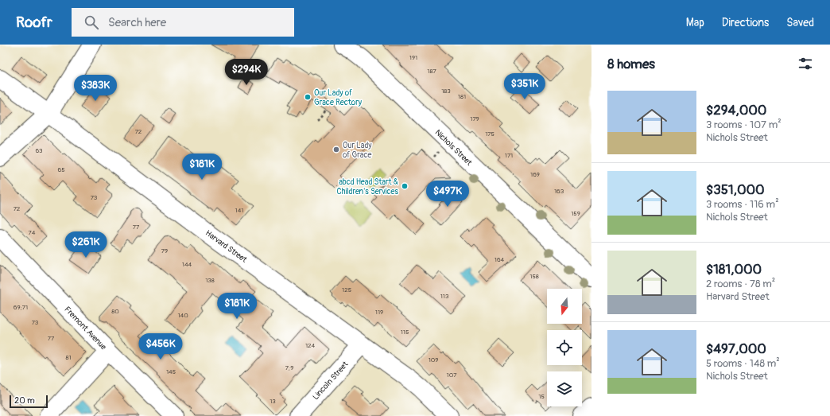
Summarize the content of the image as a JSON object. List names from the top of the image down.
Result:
{
  "streets": {
    "street": [
      "Nichols Street",
      "Harvard Street",
      "Fremont Avenue",
      "Lincoln Street"
    ]
  },
  "crossings": [
    ["Harvard Street", "Lincoln Street"]
  ],
  "places": ["Our Lady of Grace Rectory", "Our Lady of Grace", "abcd Head Start & Children's Services"],
  "house_numbers": [
    "191",
    "187",
    "183",
    "181",
    "179",
    "72",
    "175",
    "63",
    "171",
    "65",
    "169",
    "163",
    "73",
    "72",
    "141",
    "159",
    "77",
    "74",
    "79",
    "164",
    "144",
    "158",
    "138",
    "125",
    "113",
    "69;71",
    "80",
    "119",
    "140",
    "73",
    "115",
    "77",
    "124",
    "81",
    "109",
    "7;9",
    "145",
    "107",
    "15",
    "13"
  ],
  "scale_bar": "20 m",
  "north": "bottom",
  "page": {
    "header": "Roofr",
    "search": "Search here",
    "nav": ["Map", "Directions", "Saved"],
    "heading": "8 homes",
    "price": [
      "$294K",
      "$351K",
      "$383K",
      "$181K",
      "$497K",
      "$261K",
      "$181K",
      "$456K"
    ],
    "list": [
      {
        "name": "$294,000",
        "note": "3 rooms · 107 m² · Nichols Street"
      },
      {
        "name": "$351,000",
        "note": "3 rooms · 116 m² · Nichols Street"
      },
      {
        "name": "$181,000",
        "note": "2 rooms · 78 m² · Harvard Street"
      },
      {
        "name": "$497,000",
        "note": "5 rooms · 148 m² · Nichols Street"
      }
    ],
    "scale": "20 m"
  }
}
